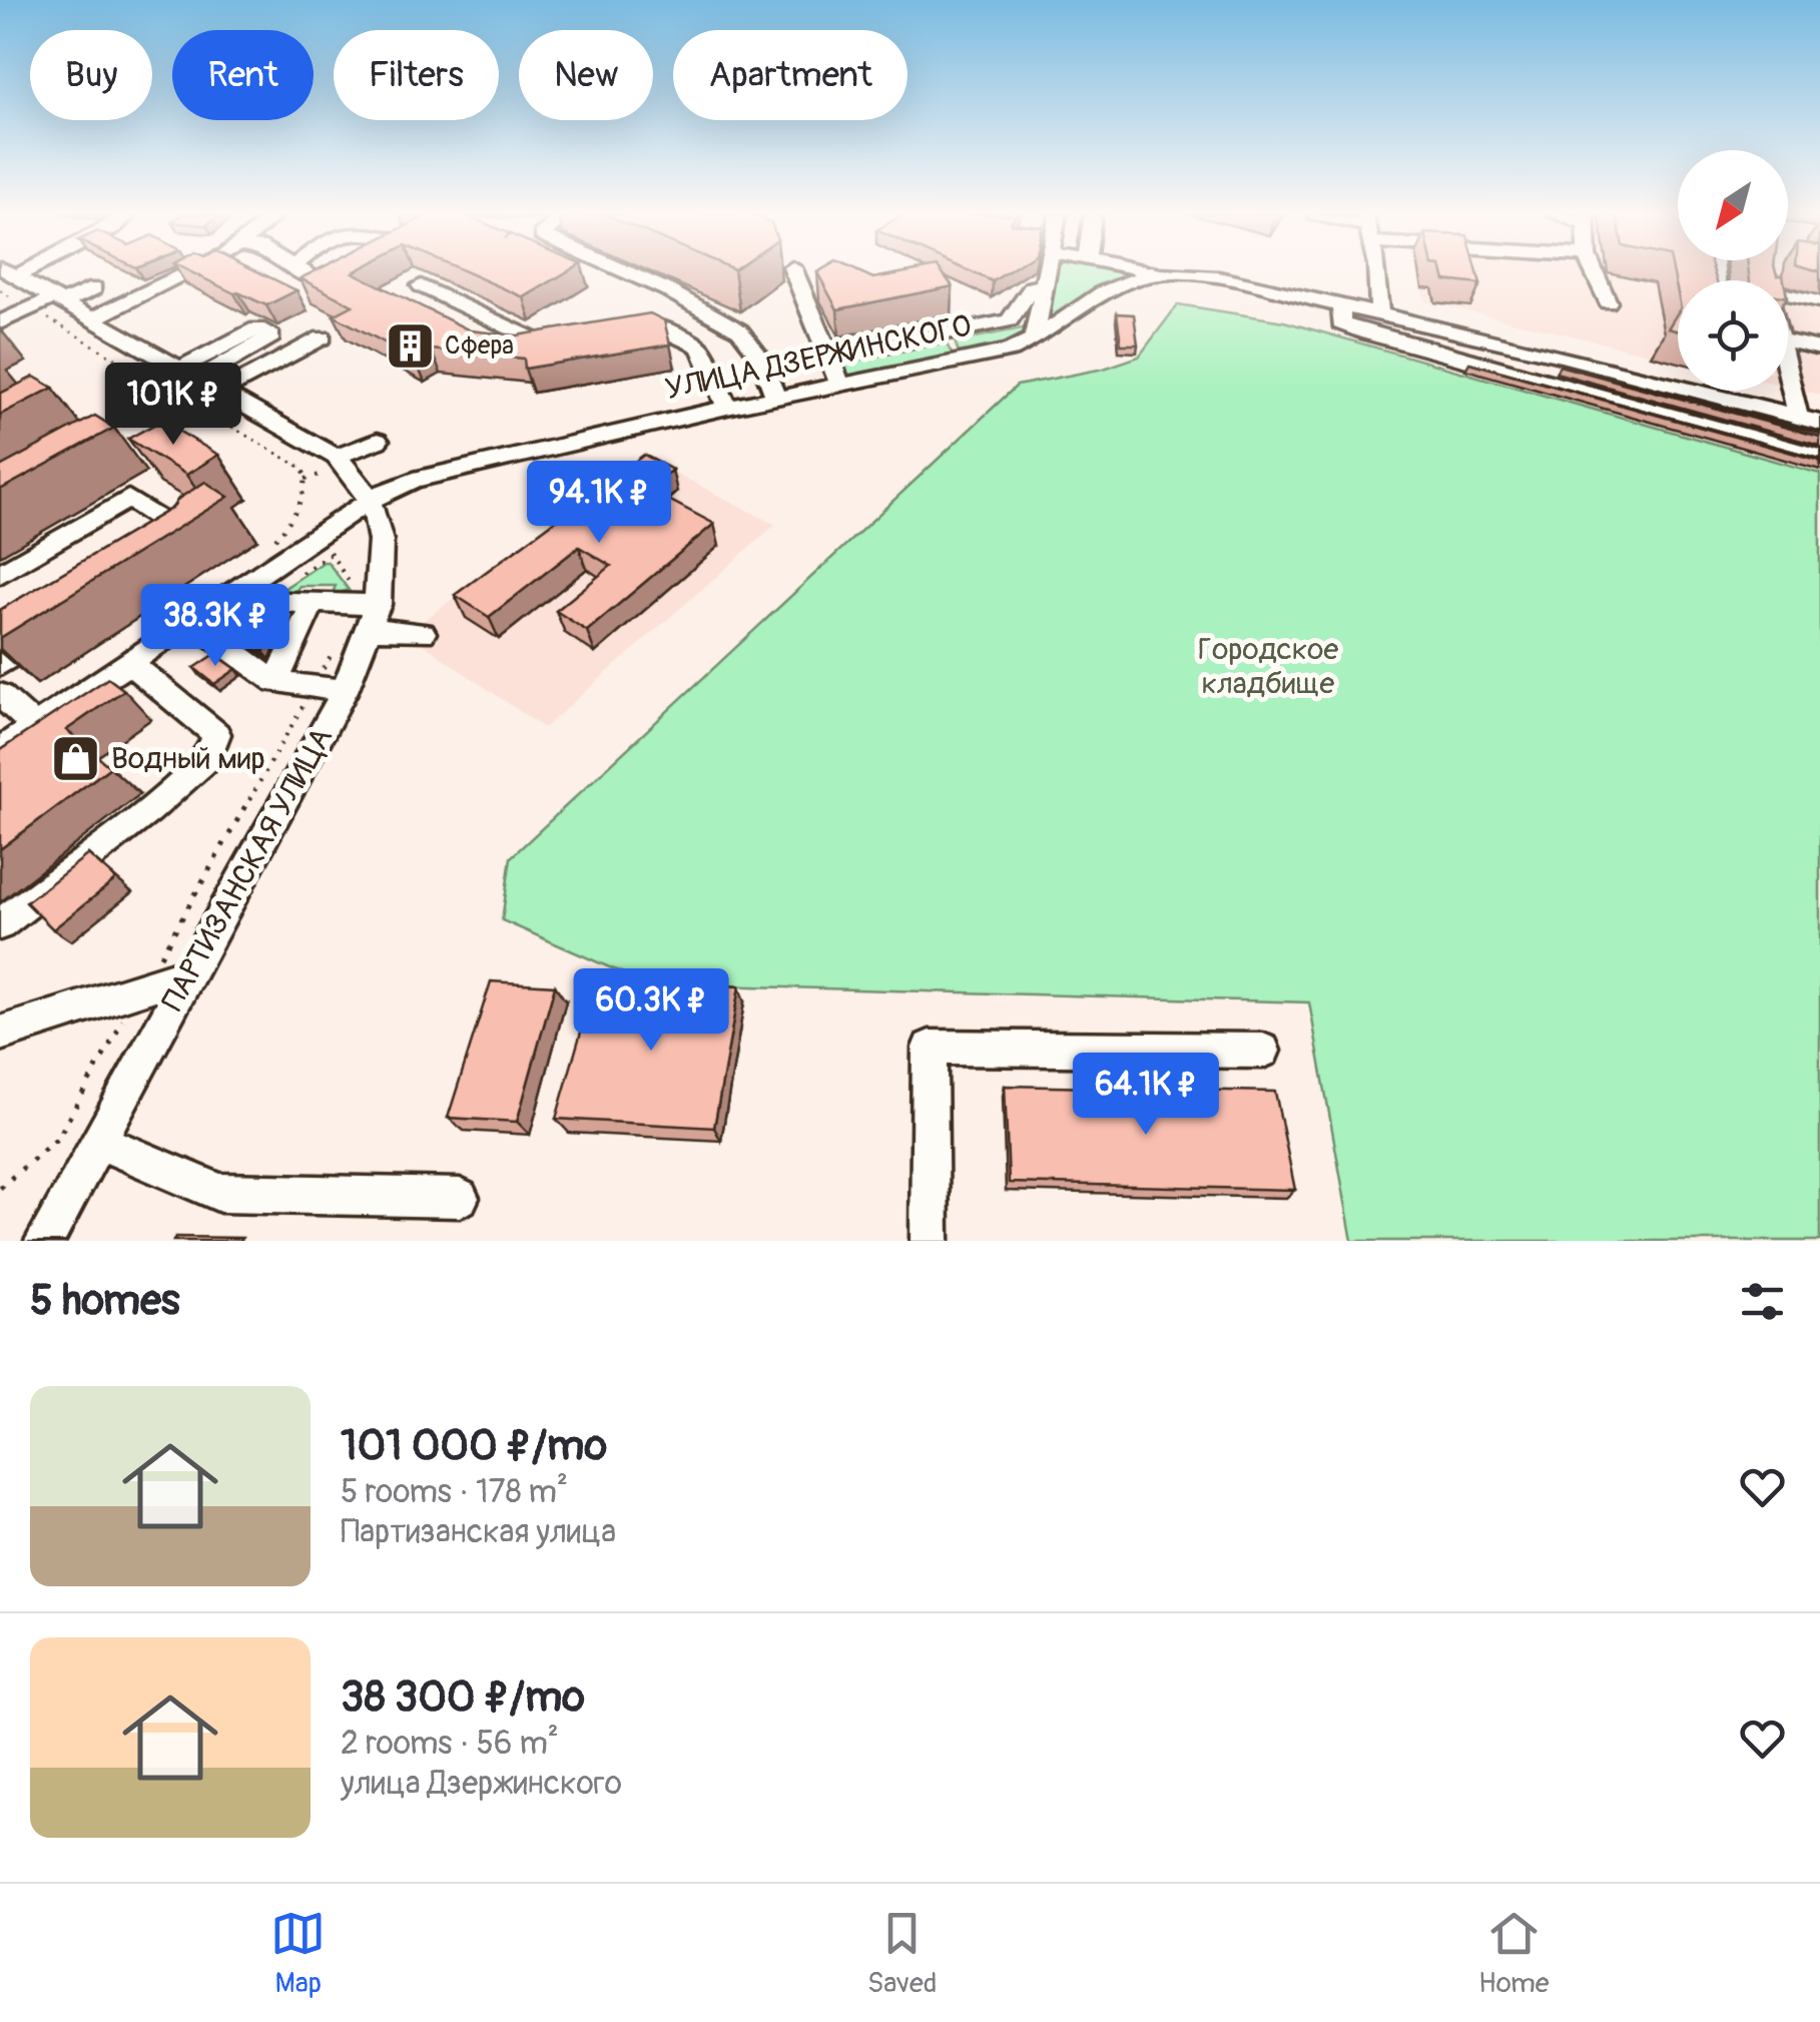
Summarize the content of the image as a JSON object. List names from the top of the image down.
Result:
{
  "streets": {
    "street": ["УЛИЦА ДЗЕРЖИНСКОГО", "ПАРТИЗАНСКАЯ УЛИЦА"]
  },
  "crossings": [
    ["УЛИЦА ДЗЕРЖИНСКОГО", "ПАРТИЗАНСКАЯ УЛИЦА"]
  ],
  "parks": ["Городское кладбище"],
  "places": {
    "building": ["Сфера"],
    "shop": ["Водный мир"]
  },
  "north": "bottom left",
  "page": {
    "chip": [
      "Buy",
      "Rent",
      "Filters",
      "New",
      "Apartment"
    ],
    "price": [
      "101K ₽",
      "94.1K ₽",
      "38.3K ₽",
      "60.3K ₽",
      "64.1K ₽"
    ],
    "heading": "5 homes",
    "list": [
      {
        "name": "101 000 ₽/mo",
        "note": "5 rooms · 178 m² · Партизанская улица"
      },
      {
        "name": "38 300 ₽/mo",
        "note": "2 rooms · 56 m² · улица Дзержинского"
      }
    ],
    "tabs": ["Map", "Saved", "Home"]
  }
}
